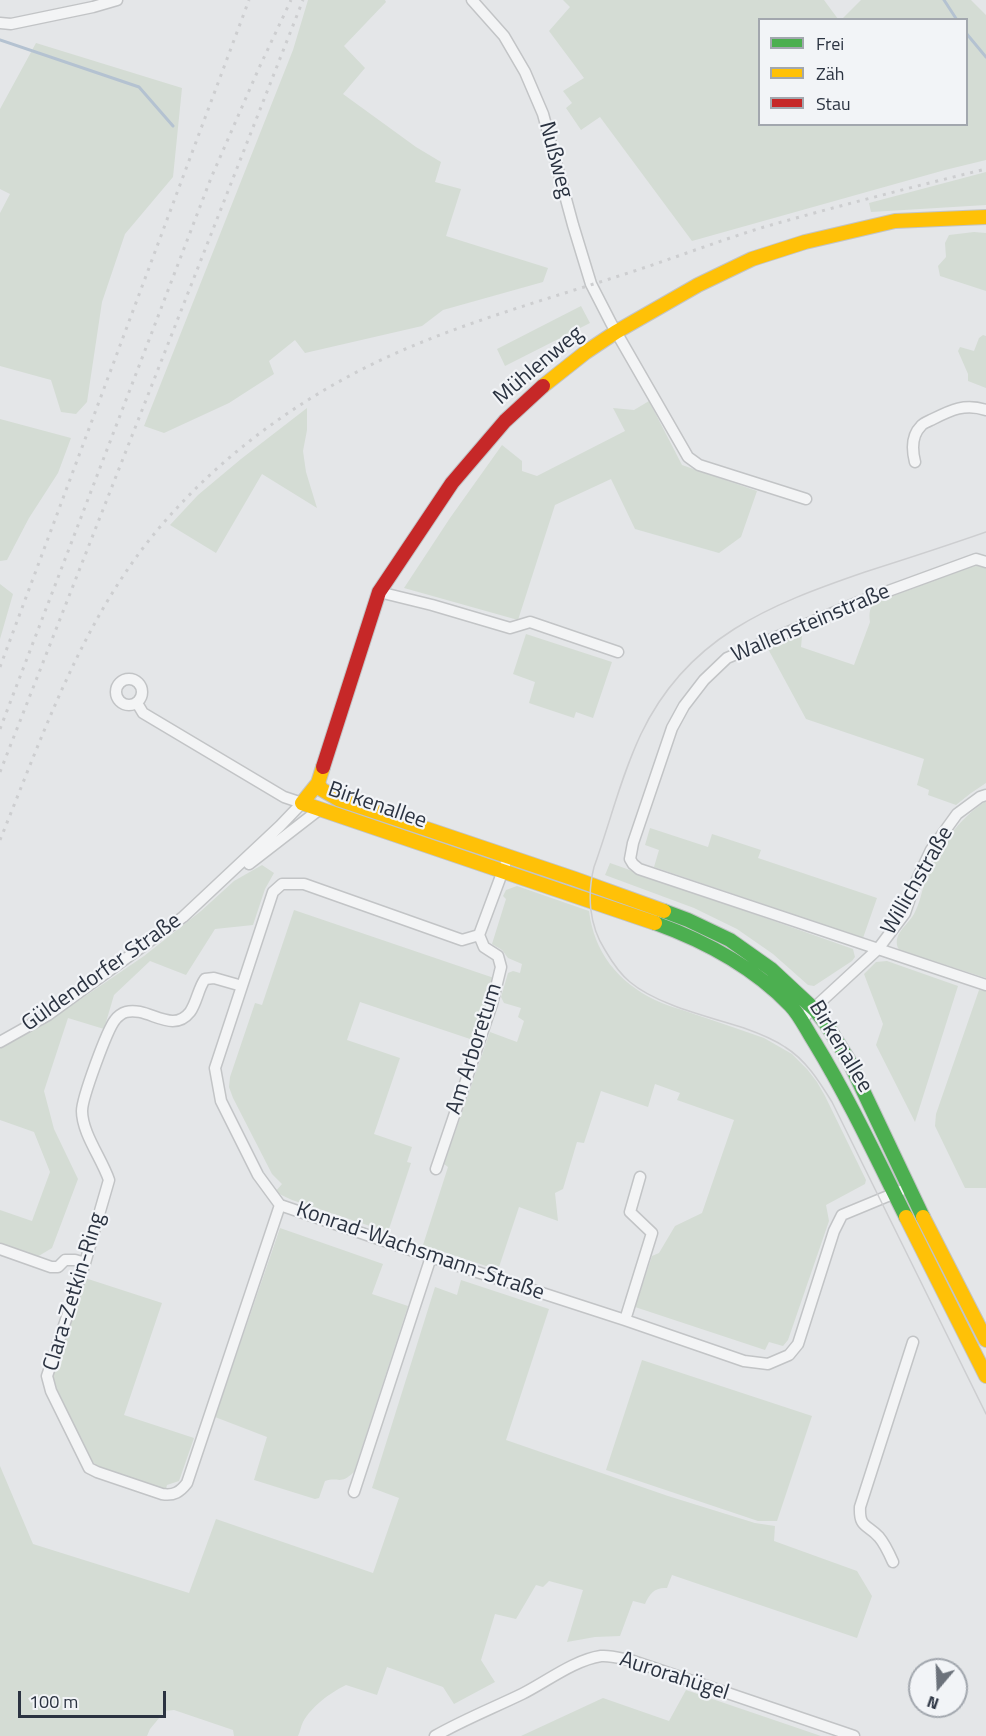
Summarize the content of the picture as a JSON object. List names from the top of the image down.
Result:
{
  "streets": {
    "street": [
      "Nußweg",
      "Mühlenweg",
      "Wallensteinstraße",
      "Birkenallee",
      "Willichstraße",
      "Güldendorfer Straße",
      "Am Arboretum",
      "Konrad-Wachsmann-Straße",
      "Clara-Zetkin-Ring",
      "Aurorahügel"
    ]
  },
  "crossings": [
    ["Nußweg", "Mühlenweg"],
    ["Mühlenweg", "Birkenallee"],
    ["Wallensteinstraße", "Willichstraße"],
    ["Birkenallee", "Willichstraße"],
    ["Birkenallee", "Güldendorfer Straße"],
    ["Birkenallee", "Konrad-Wachsmann-Straße"],
    ["Am Arboretum", "Konrad-Wachsmann-Straße"],
    ["Konrad-Wachsmann-Straße", "Clara-Zetkin-Ring"]
  ],
  "legend": ["Frei", "Zäh", "Stau"],
  "scale_bar": "100 m",
  "north": "bottom"
}
